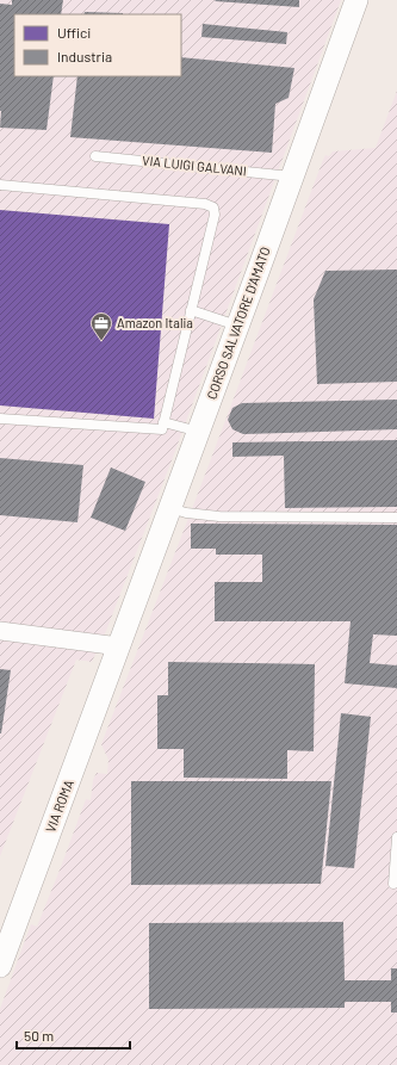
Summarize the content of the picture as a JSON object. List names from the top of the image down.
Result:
{
  "streets": {
    "street": ["CORSO SALVATORE D'AMATO", "VIA ROMA"],
    "lane": ["VIA LUIGI GALVANI"]
  },
  "crossings": [
    ["VIA LUIGI GALVANI", "CORSO SALVATORE D'AMATO"],
    ["CORSO SALVATORE D'AMATO", "VIA ROMA"]
  ],
  "places": {
    "office": ["Amazon Italia"]
  },
  "legend": ["Uffici", "Industria"],
  "scale_bar": "50 m"
}
